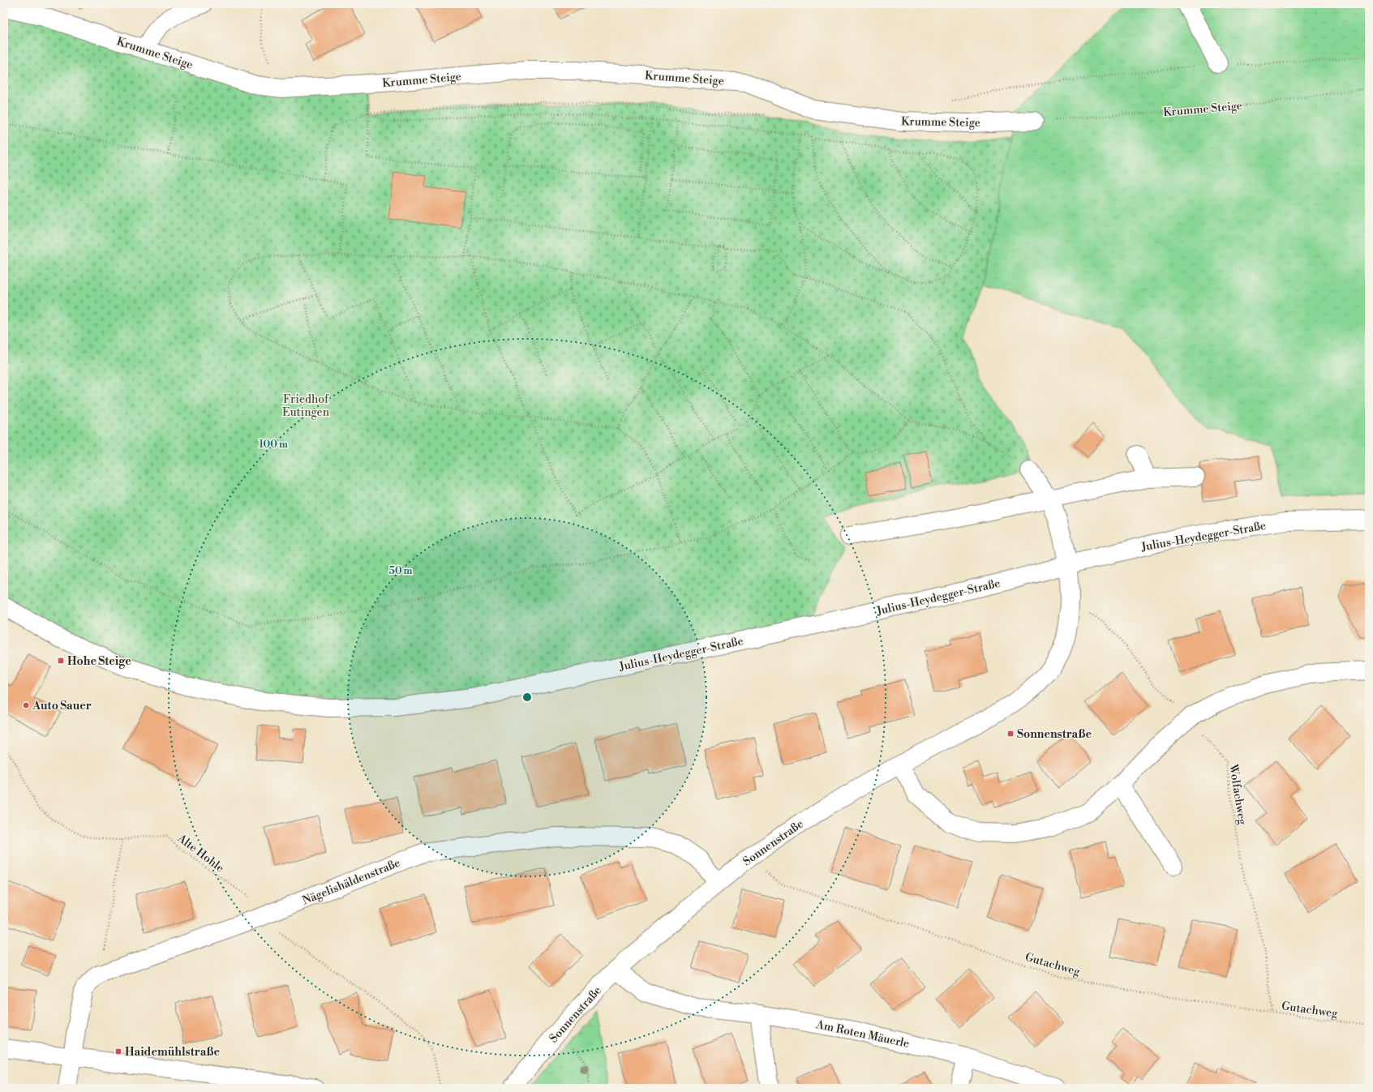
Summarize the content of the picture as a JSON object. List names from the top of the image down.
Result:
{
  "streets": {
    "street": [
      "Krumme Steige",
      "Julius-Heydegger-Straße",
      "Sonnenstraße",
      "Nägelishäldenstraße",
      "Am Roten Mäuerle"
    ],
    "path": ["Wolfachweg", "Alte Hohle", "Gutachweg"]
  },
  "crossings": [
    ["Julius-Heydegger-Straße", "Sonnenstraße"],
    ["Wolfachweg", "Sonnenstraße"],
    ["Wolfachweg", "Gutachweg"],
    ["Sonnenstraße", "Nägelishäldenstraße"],
    ["Sonnenstraße", "Gutachweg"],
    ["Sonnenstraße", "Am Roten Mäuerle"]
  ],
  "parks": ["Friedhof Eutingen"],
  "places": {
    "transit": ["Hohe Steige", "Sonnenstraße", "Haidemühlstraße"],
    "other": ["Auto Sauer"]
  },
  "rings": ["100 m", "50 m"]
}
